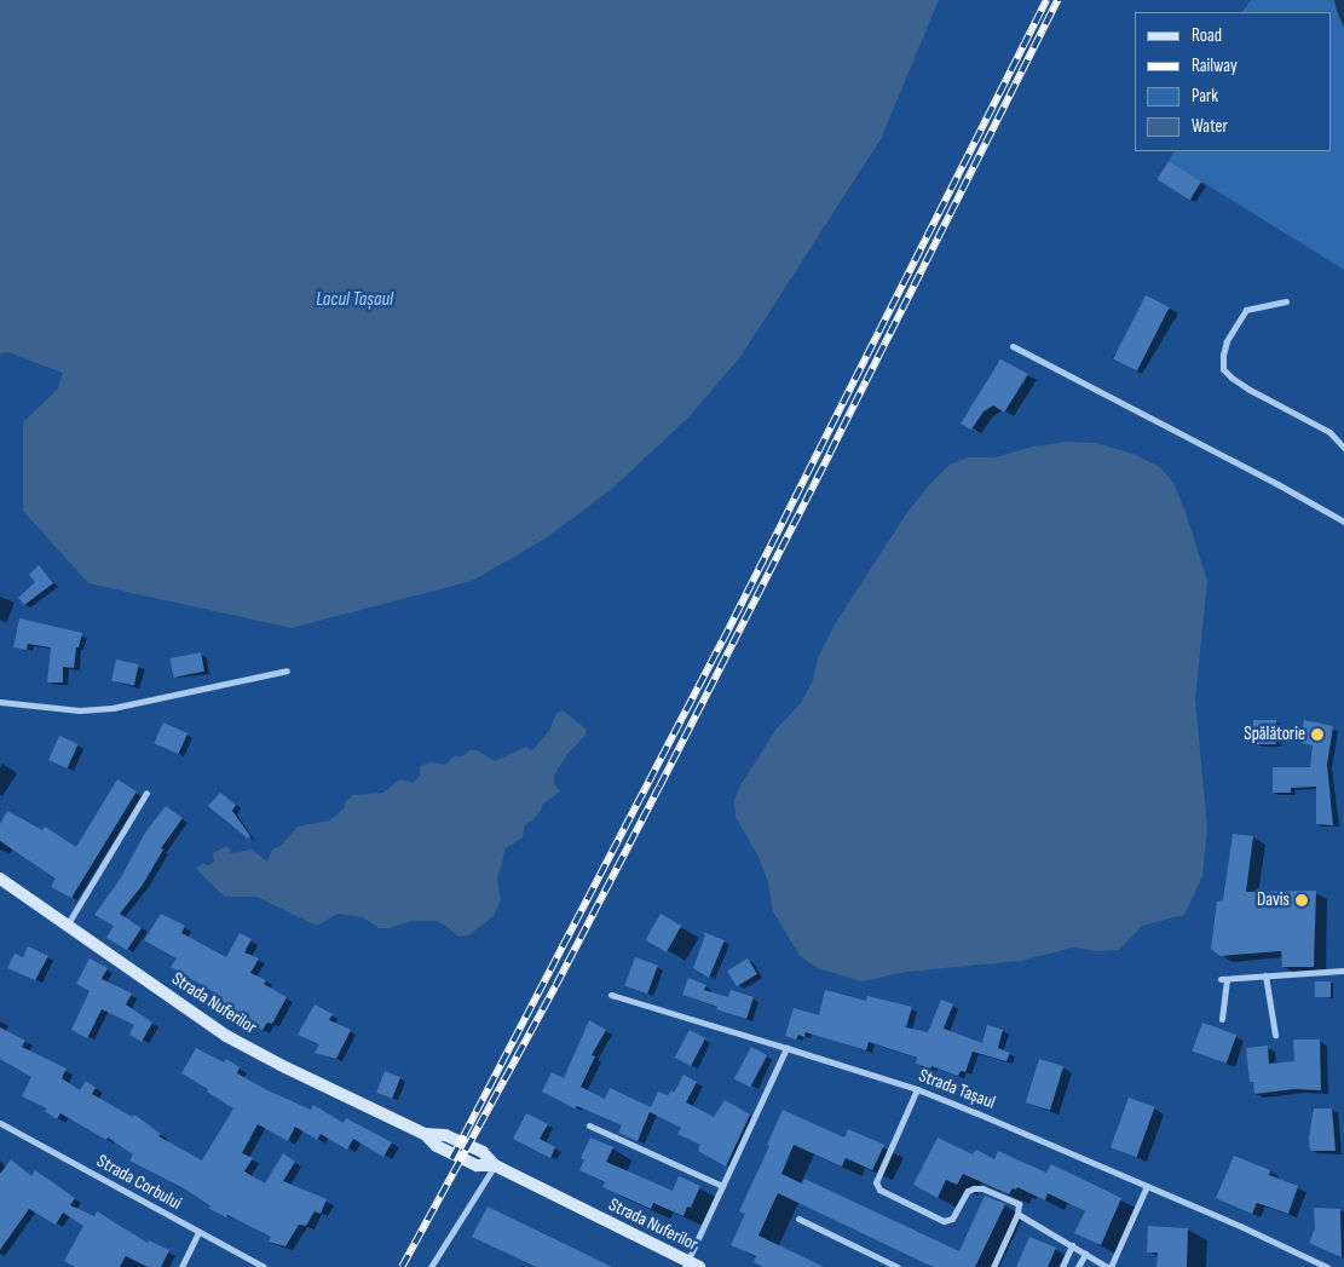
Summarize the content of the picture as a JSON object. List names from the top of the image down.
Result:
{
  "streets": {
    "street": ["Strada Nuferilor", "Strada Tașaul", "Strada Corbului"]
  },
  "water": ["Lacul Tașaul"],
  "places": ["Spălătorie", "Davis"],
  "legend": [
    "Road",
    "Railway",
    "Park",
    "Water"
  ]
}
